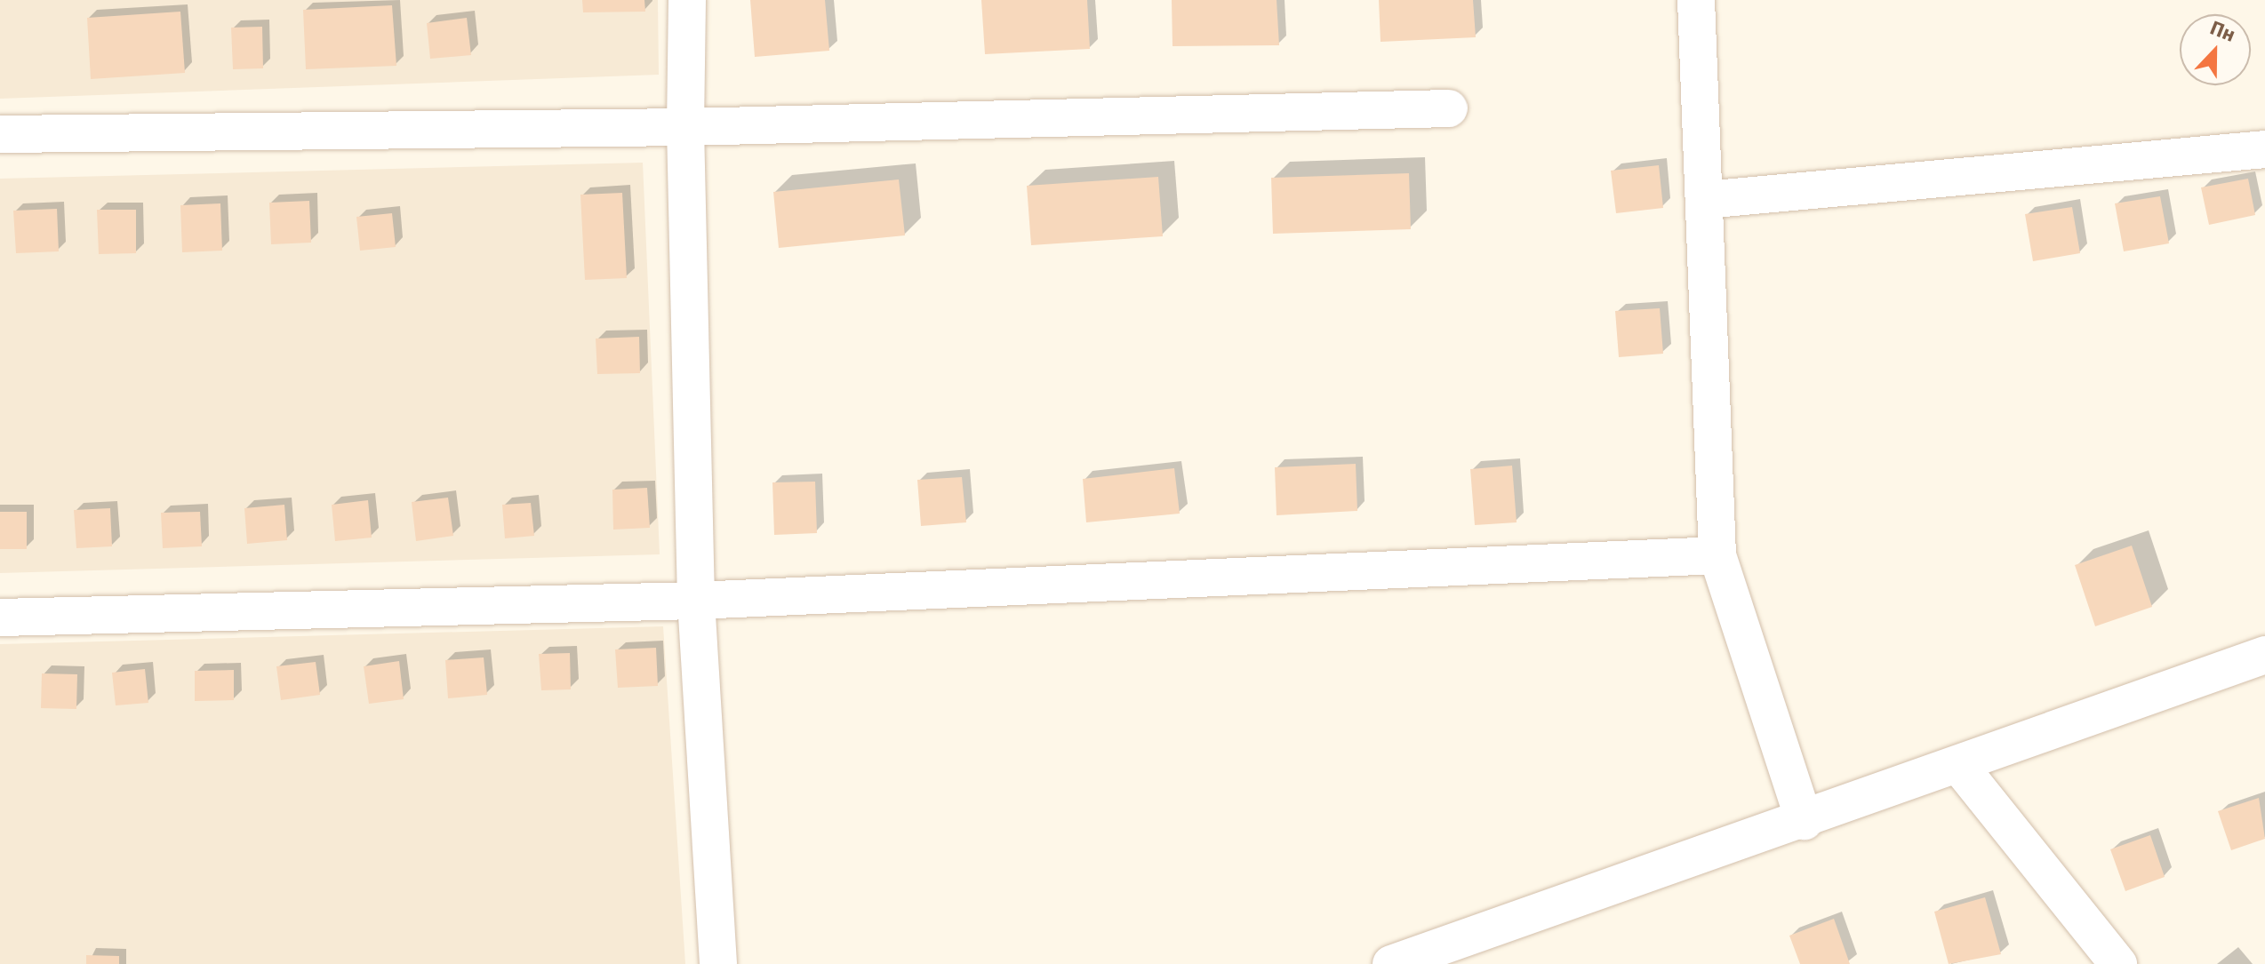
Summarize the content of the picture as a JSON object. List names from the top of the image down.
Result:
{
  "north": "top"
}
